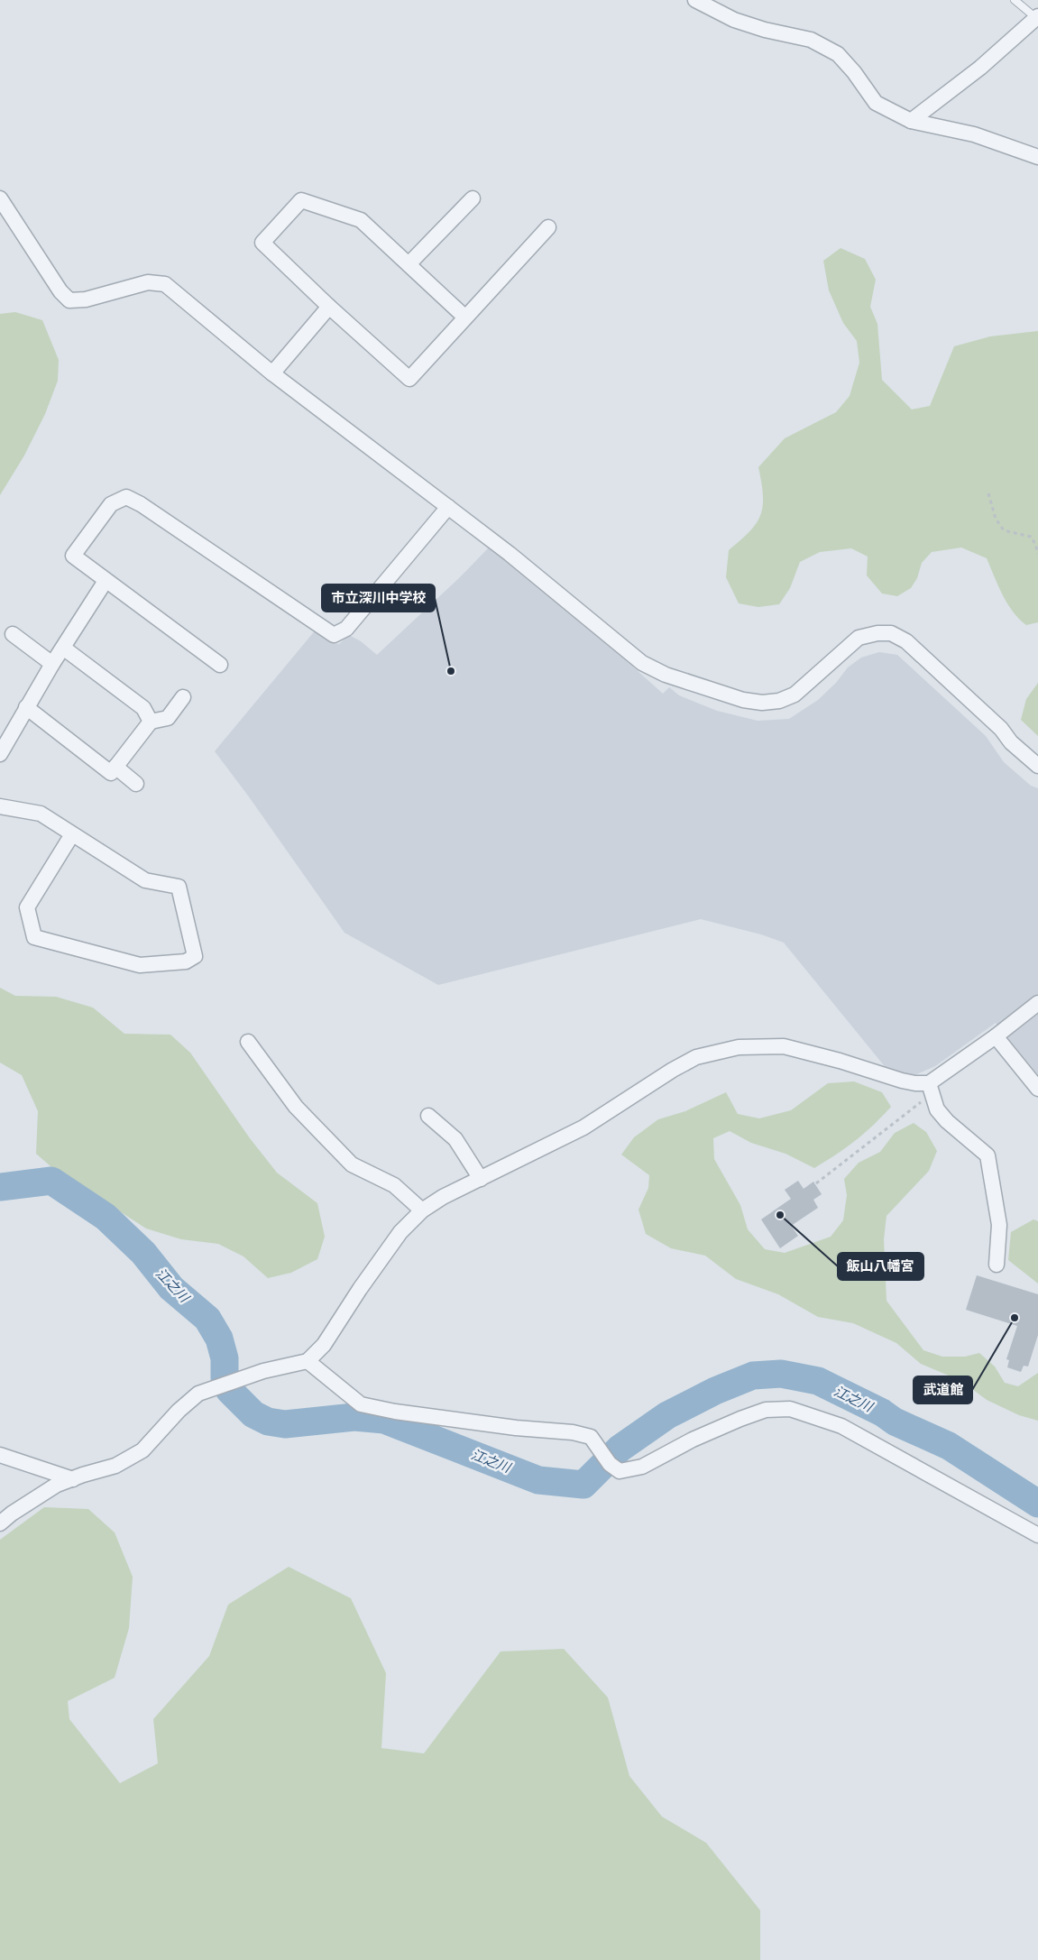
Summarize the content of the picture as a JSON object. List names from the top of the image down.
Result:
{
  "water": ["江之川"],
  "places": ["市立深川中学校", "飯山八幡宮", "武道館"]
}
